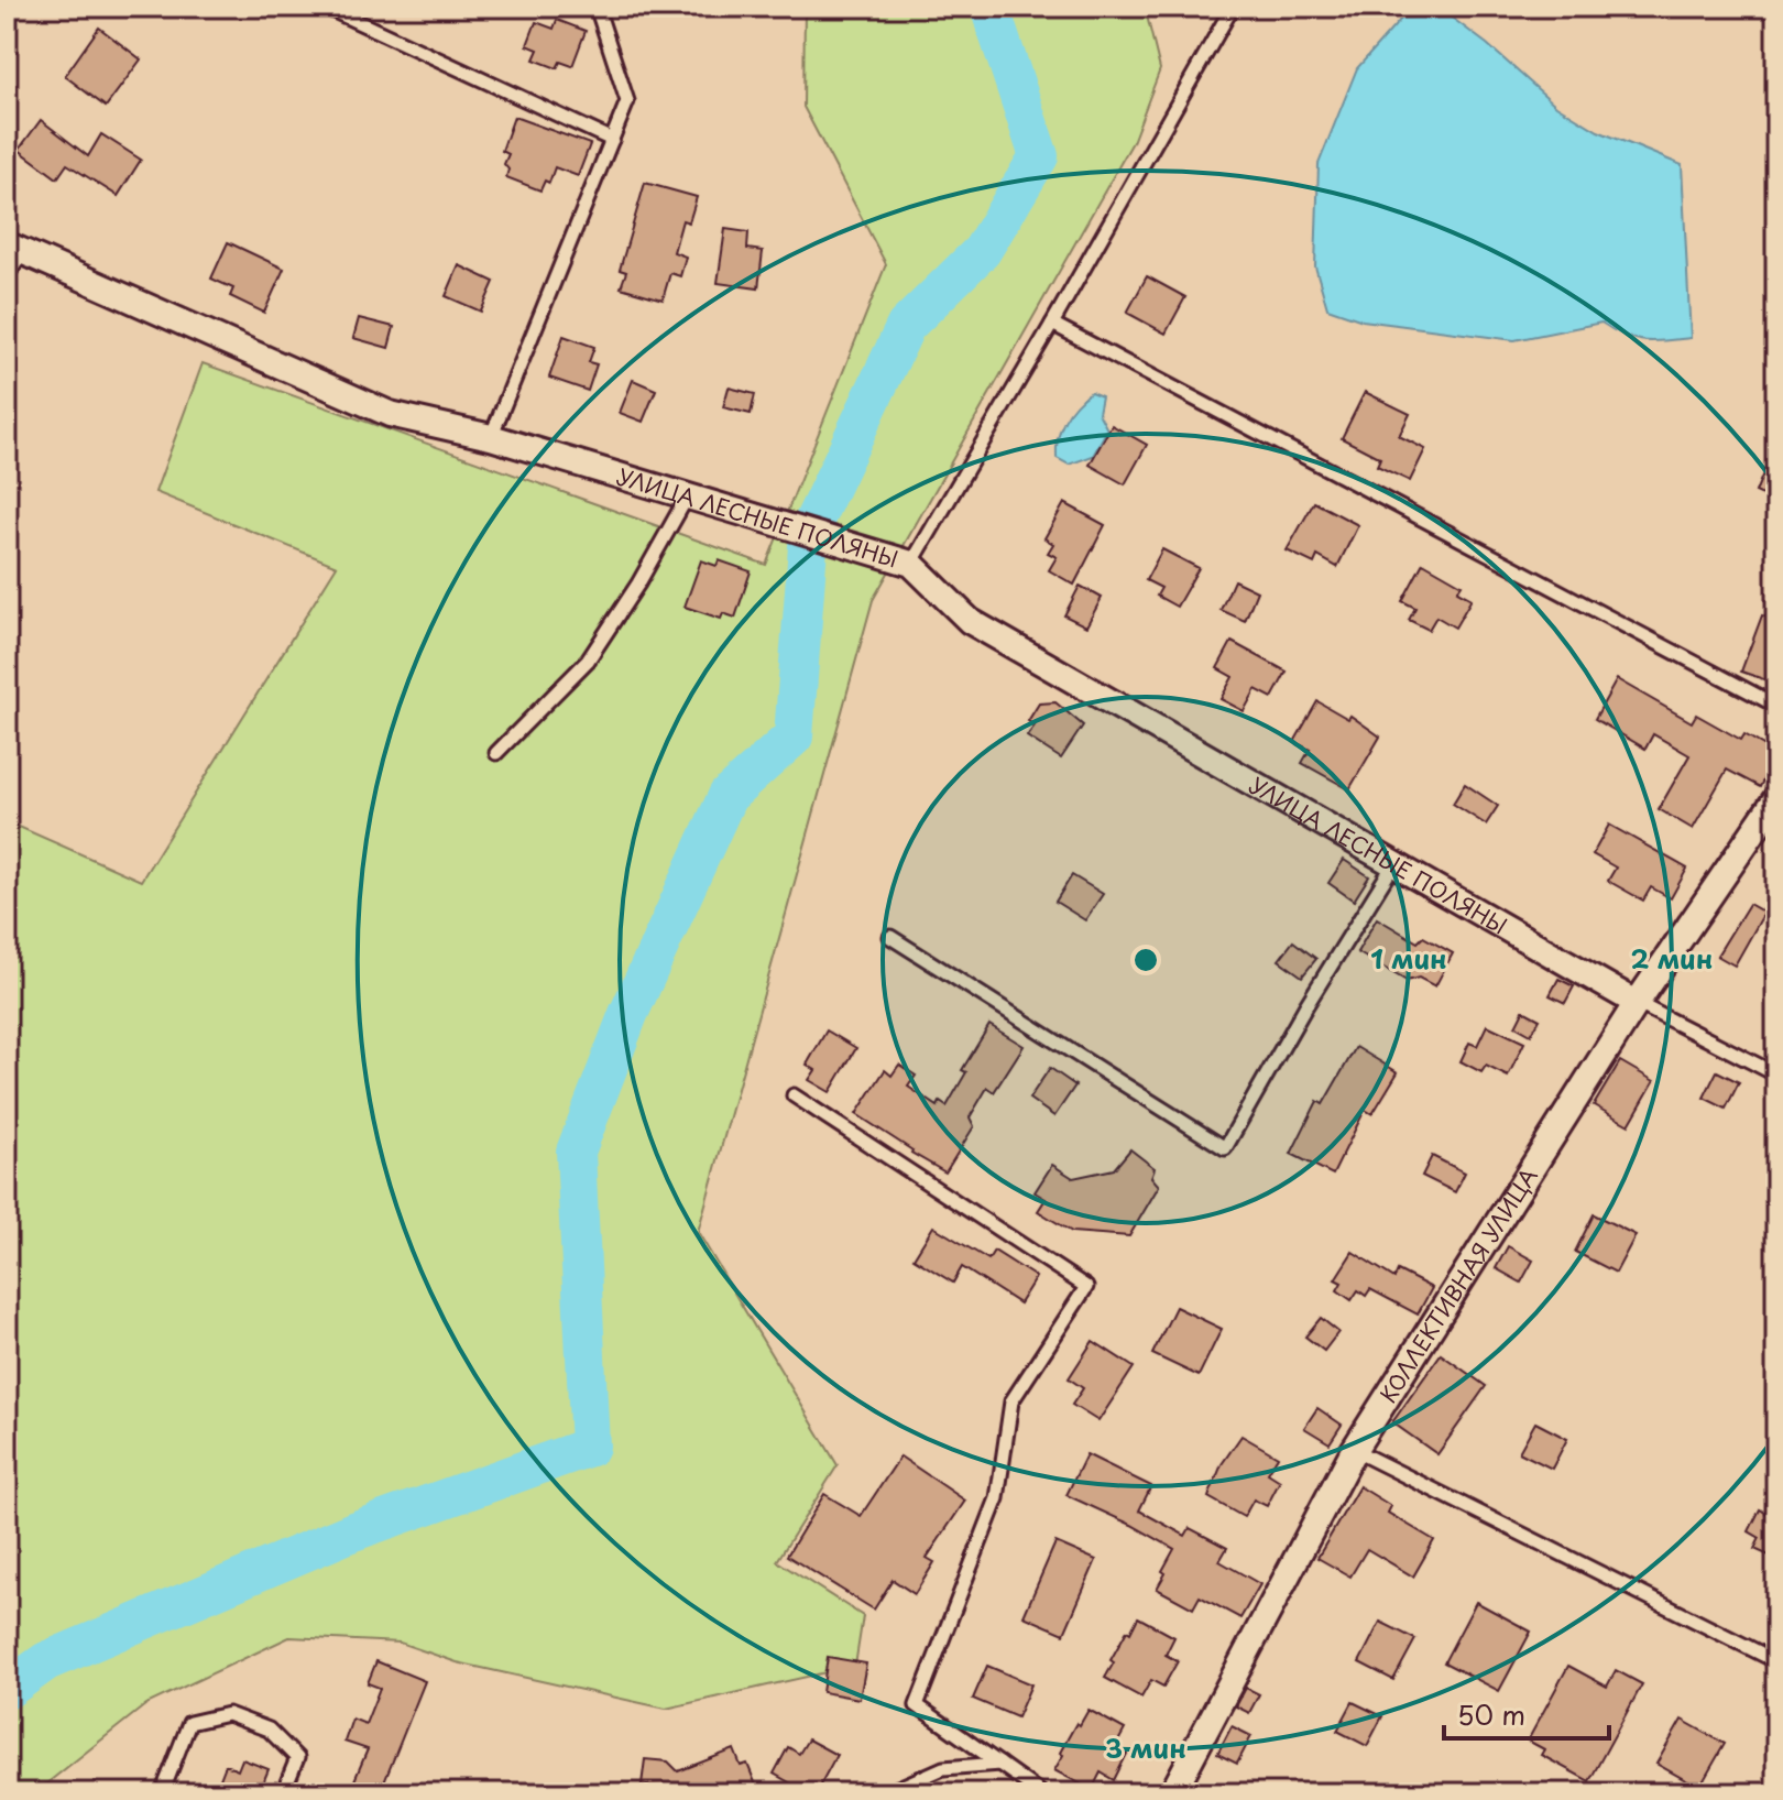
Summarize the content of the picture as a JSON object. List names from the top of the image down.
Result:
{
  "streets": {
    "street": ["УЛИЦА ЛЕСНЫЕ ПОЛЯНЫ", "КОЛЛЕКТИВНАЯ УЛИЦА"]
  },
  "crossings": [
    ["УЛИЦА ЛЕСНЫЕ ПОЛЯНЫ", "КОЛЛЕКТИВНАЯ УЛИЦА"]
  ],
  "scale_bar": "50 m",
  "rings": ["1 мин", "2 мин", "3 мин"]
}
